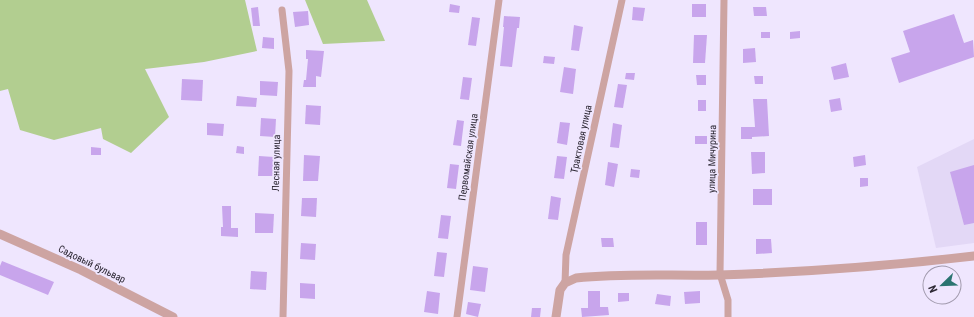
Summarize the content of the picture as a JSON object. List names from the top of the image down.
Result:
{
  "streets": {
    "street": [
      "Трактовая улица",
      "Первомайская улица",
      "улица Мичурина",
      "Лесная улица",
      "Садовый бульвар"
    ]
  },
  "north": "bottom left"
}
